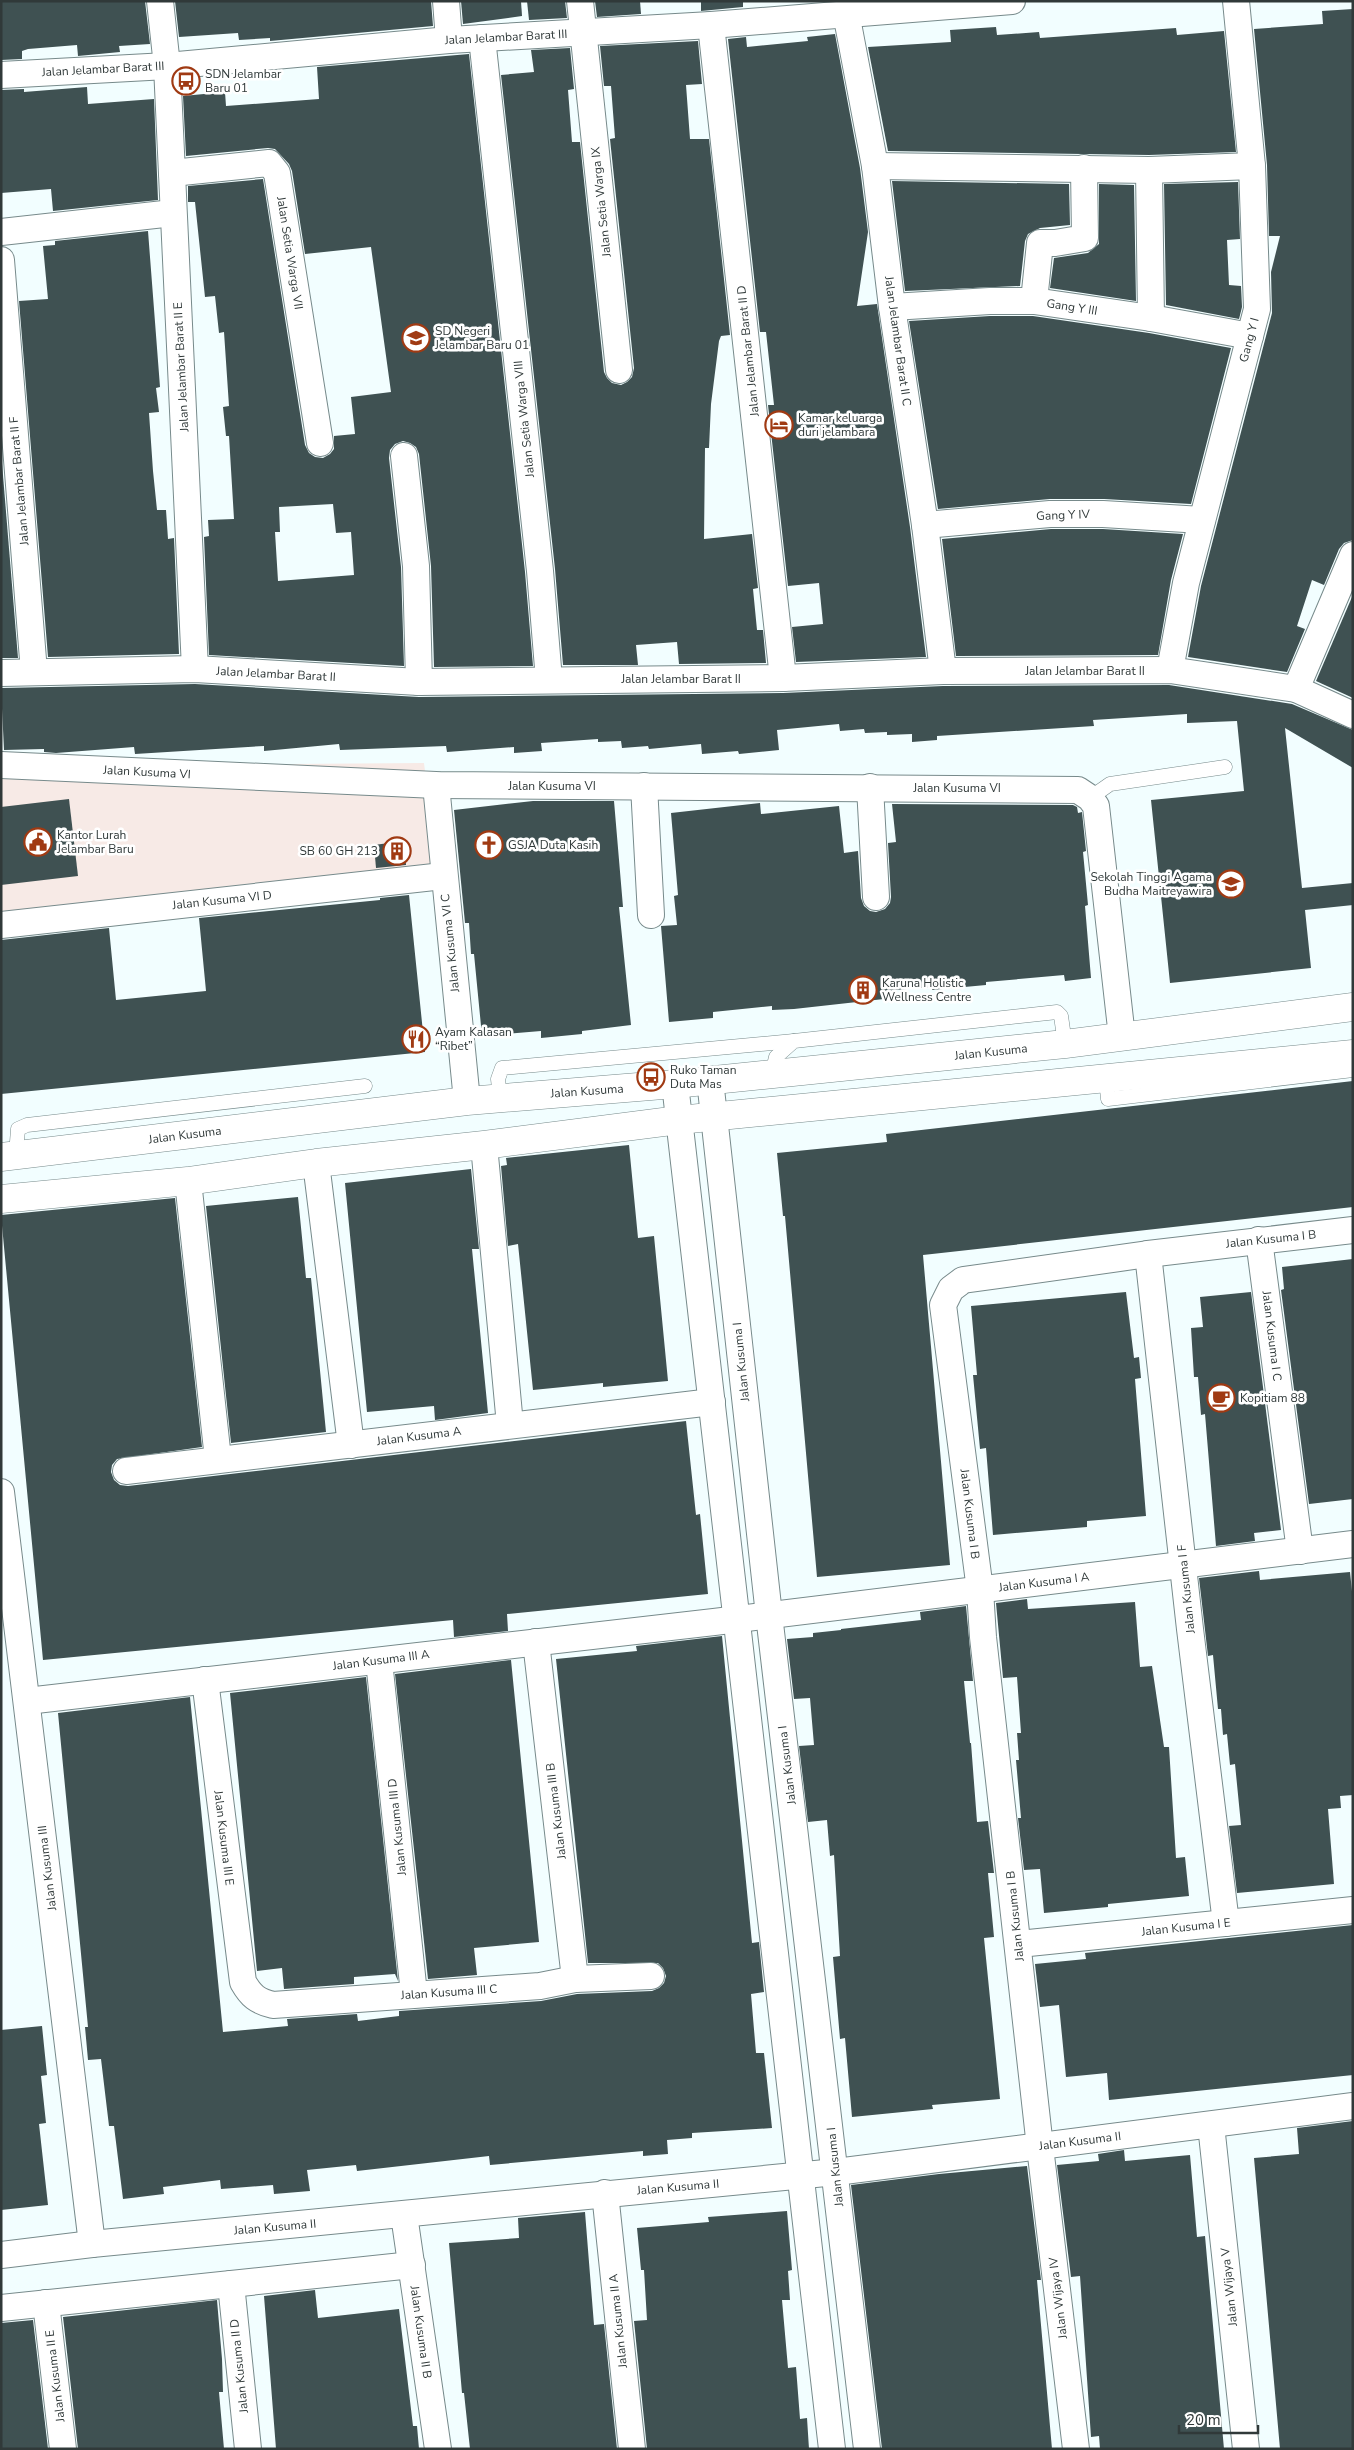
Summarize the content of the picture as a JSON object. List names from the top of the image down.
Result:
{
  "streets": {
    "street": [
      "Jalan Jelambar Barat III",
      "Jalan Setia Warga IX",
      "Jalan Setia Warga VII",
      "Gang Y III",
      "Gang Y I",
      "Jalan Jelambar Barat II C",
      "Jalan Jelambar Barat II D",
      "Jalan Jelambar Barat II E",
      "Jalan Setia Warga VIII",
      "Jalan Jelambar Barat II F",
      "Gang Y IV",
      "Jalan Jelambar Barat II",
      "Jalan Kusuma VI",
      "Jalan Kusuma VI D",
      "Jalan Kusuma VI C",
      "Jalan Kusuma",
      "Jalan Kusuma I B",
      "Jalan Kusuma I C",
      "Jalan Kusuma I",
      "Jalan Kusuma A",
      "Jalan Kusuma I A",
      "Jalan Kusuma I F",
      "Jalan Kusuma III A",
      "Jalan Kusuma III B",
      "Jalan Kusuma III D",
      "Jalan Kusuma III E",
      "Jalan Kusuma III",
      "Jalan Kusuma I E",
      "Jalan Kusuma III C",
      "Jalan Kusuma II",
      "Jalan Wijaya V",
      "Jalan Wijaya IV",
      "Jalan Kusuma II A",
      "Jalan Kusuma II B",
      "Jalan Kusuma II D",
      "Jalan Kusuma II E"
    ]
  },
  "crossings": [
    ["Jalan Jelambar Barat III", "Jalan Setia Warga IX"],
    ["Jalan Jelambar Barat III", "Jalan Jelambar Barat II C"],
    ["Jalan Jelambar Barat III", "Jalan Jelambar Barat II D"],
    ["Jalan Jelambar Barat III", "Jalan Jelambar Barat II E"],
    ["Jalan Jelambar Barat III", "Jalan Setia Warga VIII"],
    ["Jalan Setia Warga VII", "Jalan Jelambar Barat II E"],
    ["Gang Y III", "Gang Y I"],
    ["Gang Y III", "Jalan Jelambar Barat II C"],
    ["Gang Y I", "Gang Y IV"],
    ["Gang Y I", "Jalan Jelambar Barat II"],
    ["Jalan Jelambar Barat II C", "Gang Y IV"],
    ["Jalan Jelambar Barat II C", "Jalan Jelambar Barat II"],
    ["Jalan Jelambar Barat II D", "Jalan Jelambar Barat II"],
    ["Jalan Jelambar Barat II E", "Jalan Jelambar Barat II"],
    ["Jalan Setia Warga VIII", "Jalan Jelambar Barat II"],
    ["Jalan Jelambar Barat II F", "Jalan Jelambar Barat II"],
    ["Jalan Kusuma VI", "Jalan Kusuma VI C"],
    ["Jalan Kusuma VI D", "Jalan Kusuma VI C"],
    ["Jalan Kusuma VI C", "Jalan Kusuma"],
    ["Jalan Kusuma", "Jalan Kusuma I"],
    ["Jalan Kusuma I B", "Jalan Kusuma I C"],
    ["Jalan Kusuma I B", "Jalan Kusuma I A"],
    ["Jalan Kusuma I B", "Jalan Kusuma I F"],
    ["Jalan Kusuma I B", "Jalan Kusuma I E"],
    ["Jalan Kusuma I B", "Jalan Kusuma II"],
    ["Jalan Kusuma I B", "Jalan Wijaya IV"],
    ["Jalan Kusuma I C", "Jalan Kusuma I A"],
    ["Jalan Kusuma I", "Jalan Kusuma I A"],
    ["Jalan Kusuma I", "Jalan Kusuma II"],
    ["Jalan Kusuma I A", "Jalan Kusuma I F"],
    ["Jalan Kusuma I A", "Jalan Kusuma III A"],
    ["Jalan Kusuma I F", "Jalan Kusuma I E"],
    ["Jalan Kusuma III A", "Jalan Kusuma III B"],
    ["Jalan Kusuma III A", "Jalan Kusuma III D"],
    ["Jalan Kusuma III A", "Jalan Kusuma III E"],
    ["Jalan Kusuma III A", "Jalan Kusuma III"],
    ["Jalan Kusuma III B", "Jalan Kusuma III C"],
    ["Jalan Kusuma III D", "Jalan Kusuma III C"],
    ["Jalan Kusuma III E", "Jalan Kusuma III C"],
    ["Jalan Kusuma III", "Jalan Kusuma II"],
    ["Jalan Kusuma II", "Jalan Wijaya V"],
    ["Jalan Kusuma II", "Jalan Wijaya IV"],
    ["Jalan Kusuma II", "Jalan Kusuma II A"],
    ["Jalan Kusuma II", "Jalan Kusuma II B"]
  ],
  "places": {
    "bus stop": ["SDN Jelambar Baru 01", "Ruko Taman Duta Mas"],
    "school or university": ["SD Negeri Jelambar Baru 01", "Sekolah Tinggi Agama Budha Maitreyawira"],
    "hotel": ["Kamar keluarga duri jelambara"],
    "public building": ["Kantor Lurah Jelambar Baru"],
    "church": ["GSJA Duta Kasih"],
    "building": ["SB 60 GH 213", "Karuna Holistic Wellness Centre"],
    "restaurant": ["Ayam Kalasan “Ribet”"],
    "cafe": ["Kopitiam 88"]
  },
  "scale_bar": "20 m"
}
